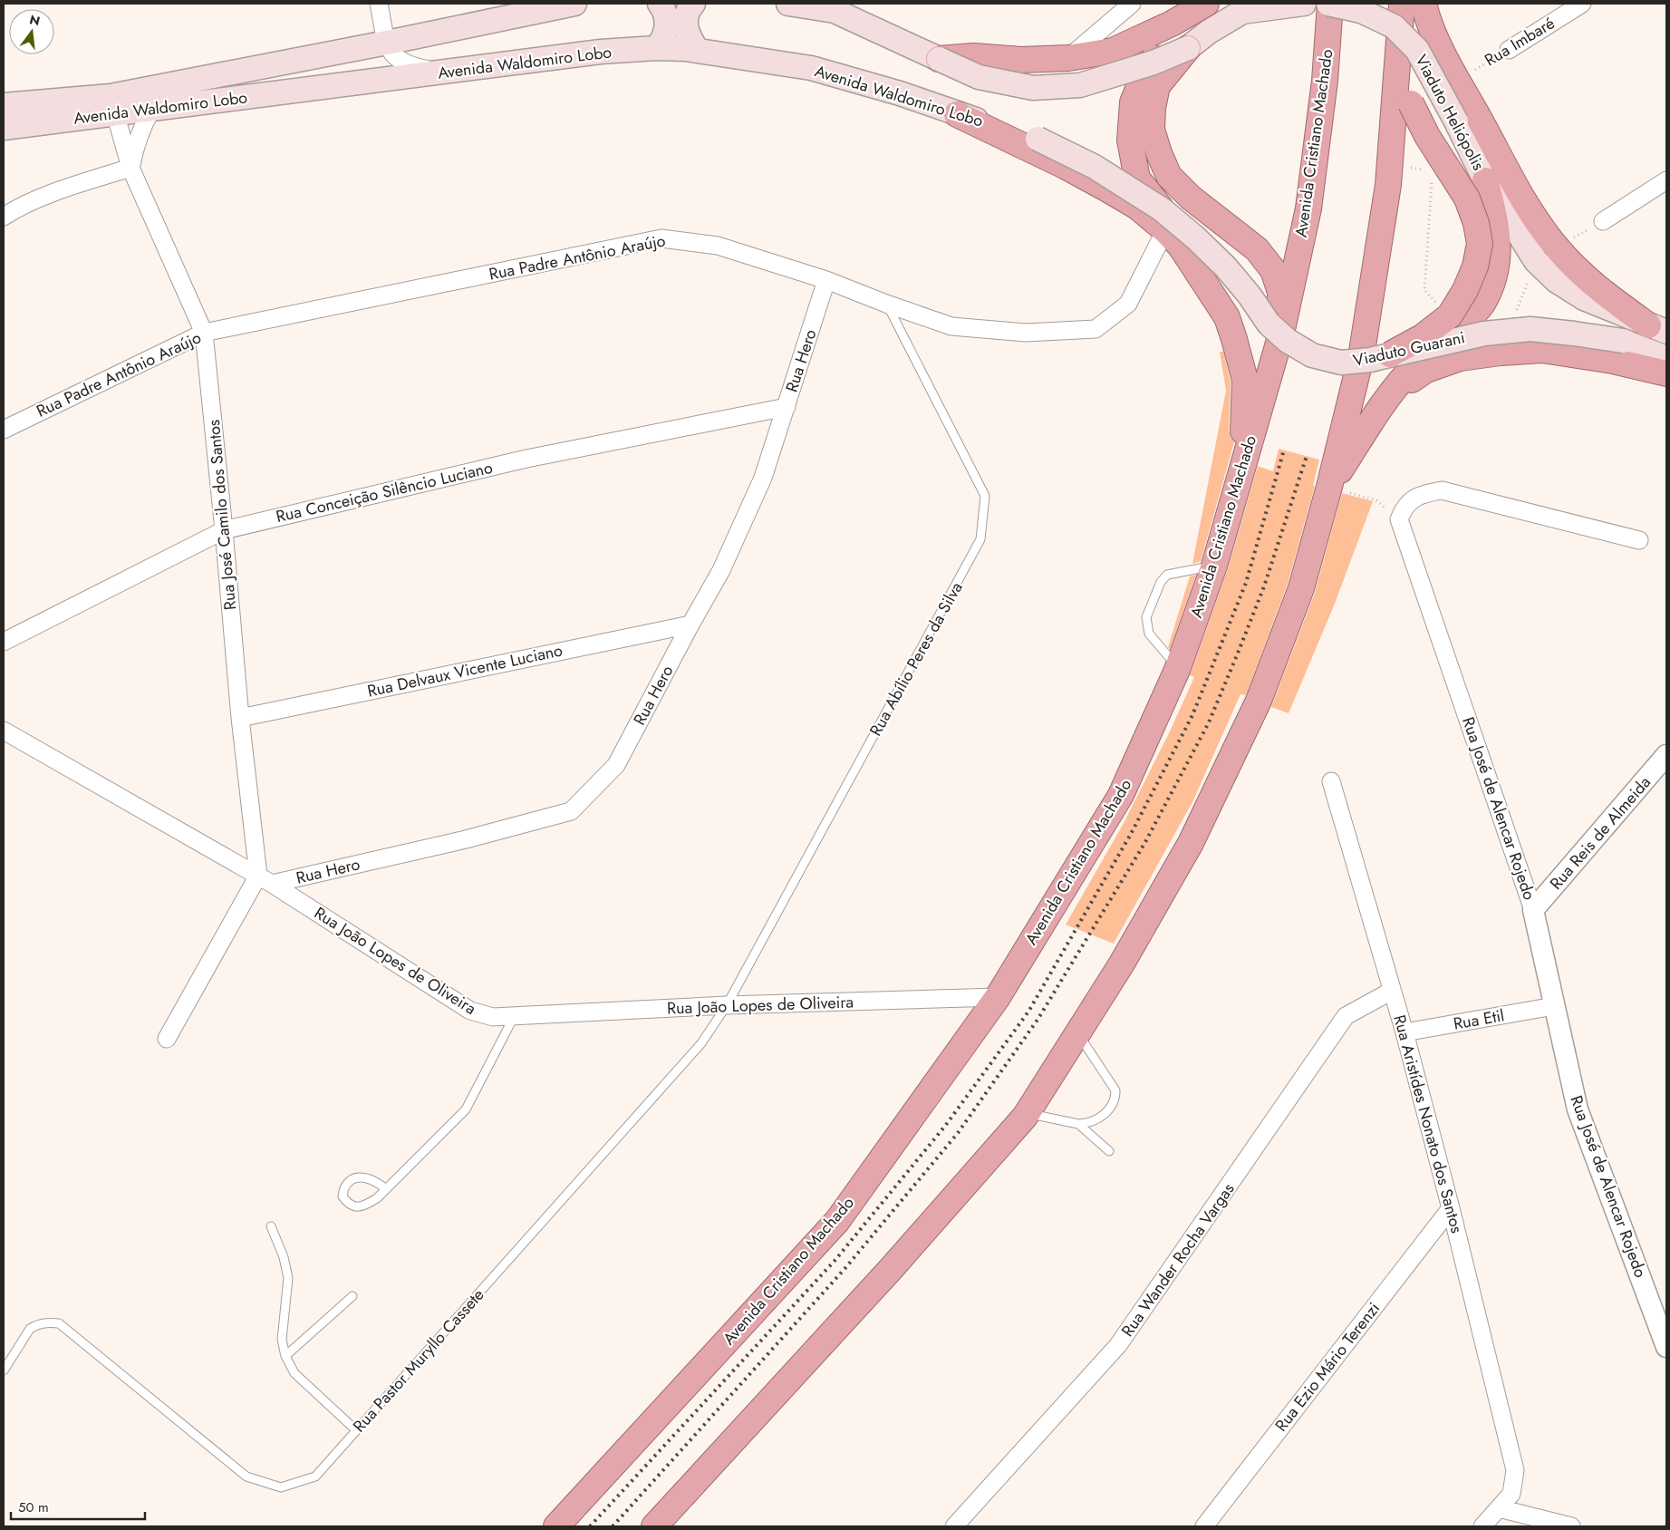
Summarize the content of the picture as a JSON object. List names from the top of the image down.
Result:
{
  "streets": {
    "highway": ["Avenida Cristiano Machado"],
    "main road": ["Avenida Waldomiro Lobo", "Viaduto Heliópolis", "Viaduto Guarani"],
    "street": [
      "Rua Imbaré",
      "Rua Padre Antônio Araújo",
      "Rua Hero",
      "Rua Conceição Silêncio Luciano",
      "Rua José Camilo dos Santos",
      "Rua Delvaux Vicente Luciano",
      "Rua José de Alencar Rojedo",
      "Rua Reis de Almeida",
      "Rua João Lopes de Oliveira",
      "Rua Etil",
      "Rua Aristídes Nonato dos Santos",
      "Rua Wander Rocha Vargas",
      "Rua Ezio Mário Terenzi"
    ],
    "lane": ["Rua Abílio Peres da Silva", "Rua Pastor Muryllo Cassete"]
  },
  "crossings": [
    ["Avenida Waldomiro Lobo", "Viaduto Guarani"],
    ["Avenida Waldomiro Lobo", "Rua José Camilo dos Santos"],
    ["Viaduto Heliópolis", "Avenida Cristiano Machado"],
    ["Avenida Cristiano Machado", "Rua João Lopes de Oliveira"],
    ["Rua Padre Antônio Araújo", "Viaduto Guarani"],
    ["Rua Padre Antônio Araújo", "Rua Hero"],
    ["Rua Padre Antônio Araújo", "Rua José Camilo dos Santos"],
    ["Rua Padre Antônio Araújo", "Rua Abílio Peres da Silva"],
    ["Rua Hero", "Rua Conceição Silêncio Luciano"],
    ["Rua Hero", "Rua José Camilo dos Santos"],
    ["Rua Hero", "Rua Delvaux Vicente Luciano"],
    ["Rua Hero", "Rua João Lopes de Oliveira"],
    ["Rua Conceição Silêncio Luciano", "Rua José Camilo dos Santos"],
    ["Rua José Camilo dos Santos", "Rua Delvaux Vicente Luciano"],
    ["Rua José Camilo dos Santos", "Rua João Lopes de Oliveira"],
    ["Rua Abílio Peres da Silva", "Rua João Lopes de Oliveira"],
    ["Rua Abílio Peres da Silva", "Rua Pastor Muryllo Cassete"],
    ["Rua José de Alencar Rojedo", "Rua Reis de Almeida"],
    ["Rua José de Alencar Rojedo", "Rua Etil"],
    ["Rua João Lopes de Oliveira", "Rua Pastor Muryllo Cassete"],
    ["Rua Etil", "Rua Aristídes Nonato dos Santos"],
    ["Rua Aristídes Nonato dos Santos", "Rua Wander Rocha Vargas"],
    ["Rua Aristídes Nonato dos Santos", "Rua Ezio Mário Terenzi"]
  ],
  "scale_bar": "50 m",
  "north": "top"
}
